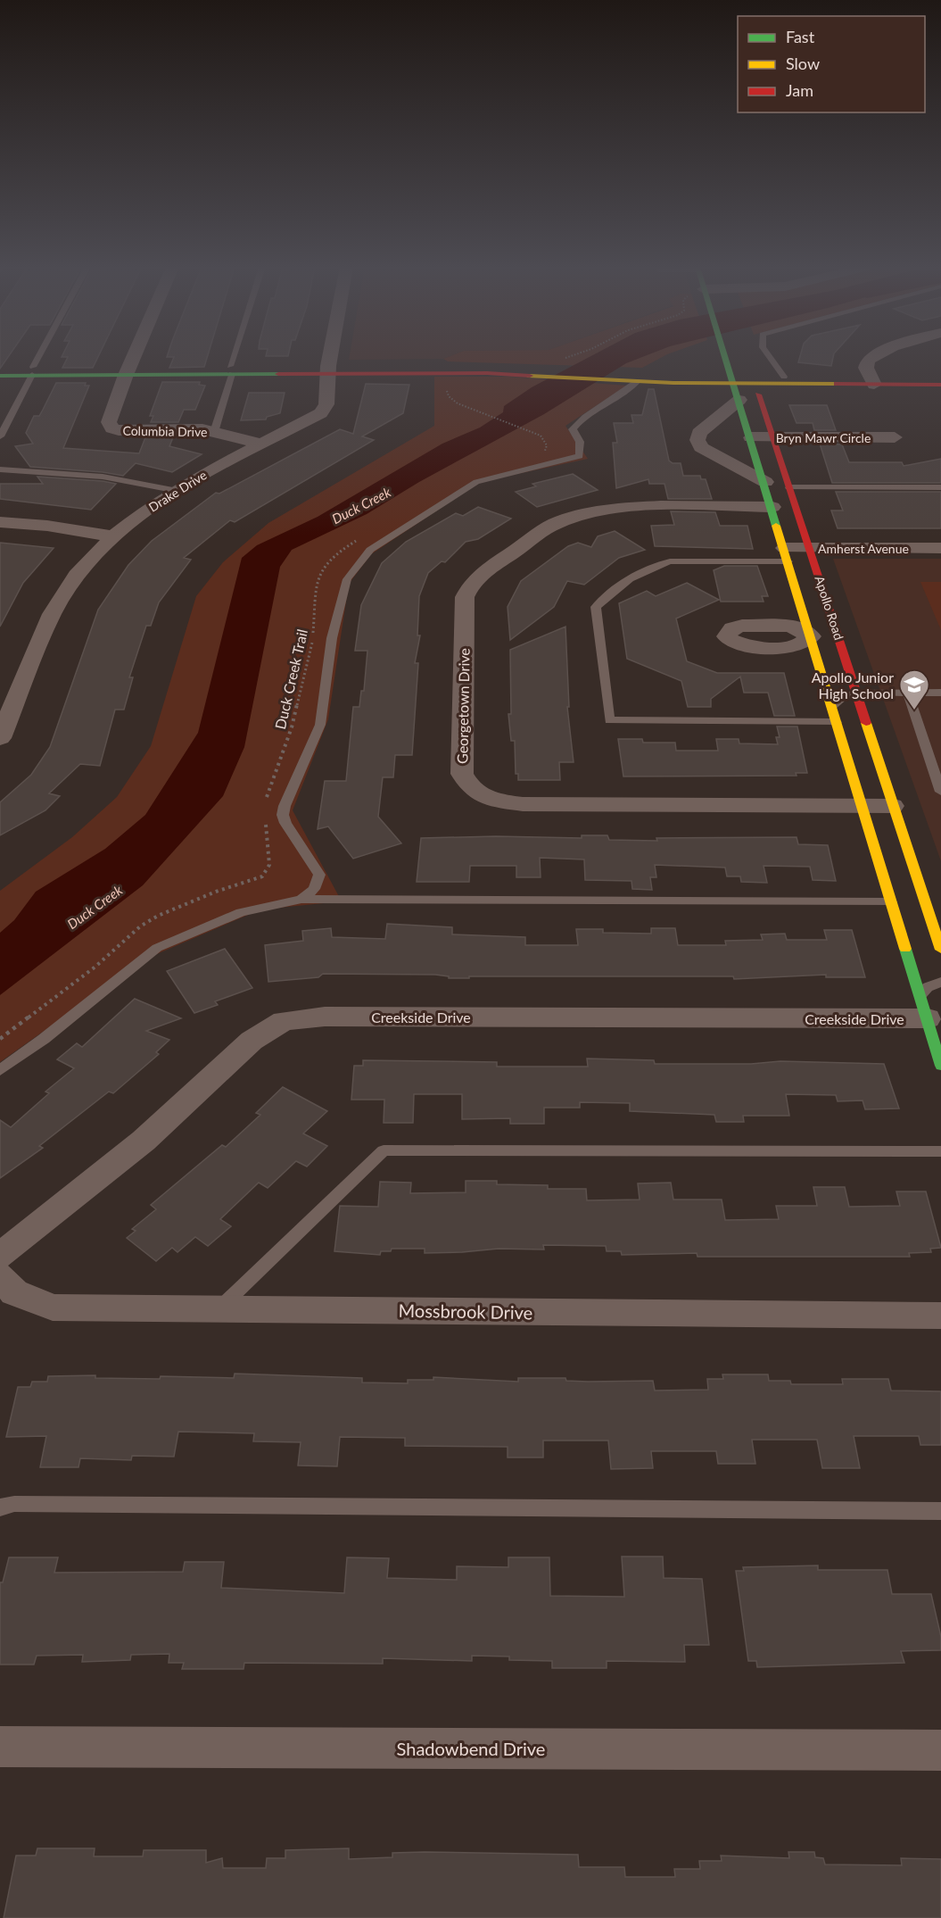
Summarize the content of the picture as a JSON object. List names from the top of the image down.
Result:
{
  "streets": {
    "street": [
      "Columbia Drive",
      "Bryn Mawr Circle",
      "Drake Drive",
      "Amherst Avenue",
      "Apollo Road",
      "Georgetown Drive",
      "Creekside Drive",
      "Mossbrook Drive",
      "Shadowbend Drive"
    ],
    "path": ["Duck Creek Trail"]
  },
  "crossings": [
    ["Columbia Drive", "Drake Drive"],
    ["Bryn Mawr Circle", "Apollo Road"],
    ["Amherst Avenue", "Apollo Road"],
    ["Apollo Road", "Georgetown Drive"],
    ["Apollo Road", "Creekside Drive"]
  ],
  "water": ["Duck Creek"],
  "places": {
    "school or university": ["Apollo Junior High School"]
  },
  "legend": ["Fast", "Slow", "Jam"]
}
